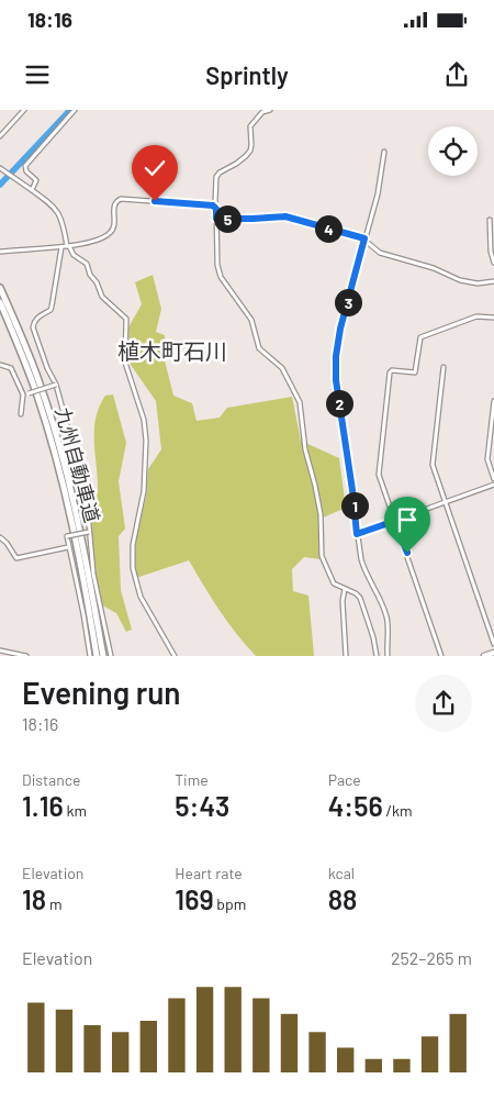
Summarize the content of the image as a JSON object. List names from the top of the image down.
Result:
{
  "streets": {
    "highway": ["九州自動車道"]
  },
  "districts": ["植木町石川"],
  "page": {
    "status": "18:16",
    "header": "Sprintly",
    "pins": [
      "5",
      "4",
      "3",
      "2",
      "1"
    ],
    "heading": ["Evening run", "18:16"],
    "stats": [
      ["Distance", "1.16 km"],
      ["Time", "5:43"],
      ["Pace", "4:56 /km"],
      ["Elevation", "18 m"],
      ["Heart rate", "169 bpm"],
      ["kcal", "88"]
    ],
    "chart": ["Elevation", "252–265 m"]
  }
}
